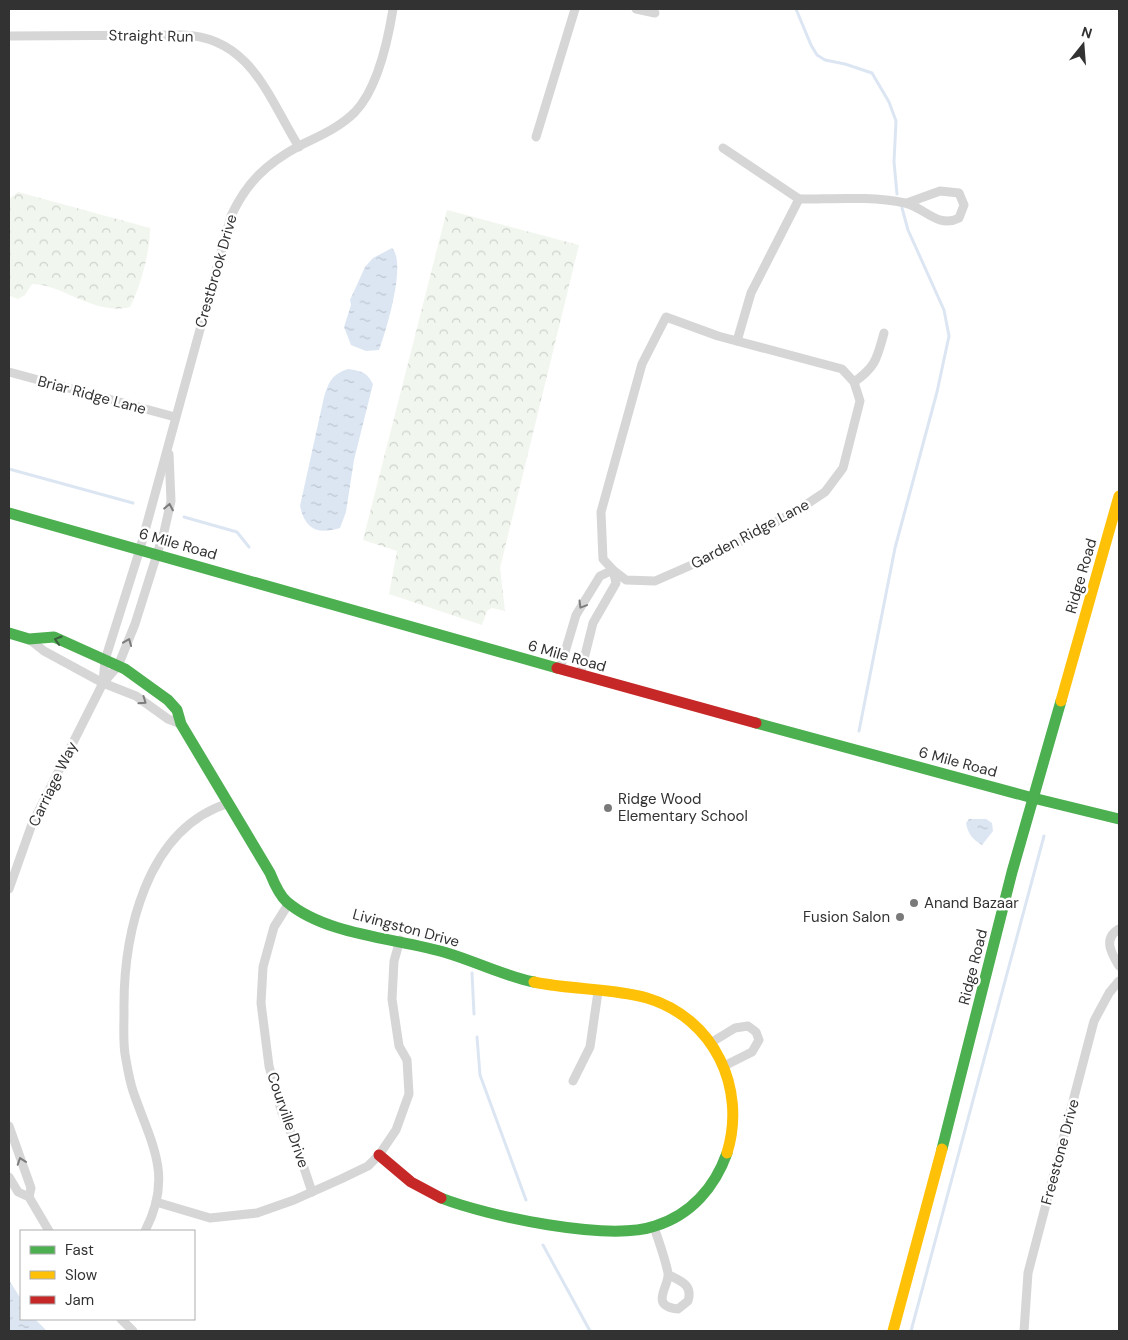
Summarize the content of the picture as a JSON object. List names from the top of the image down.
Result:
{
  "streets": {
    "street": [
      "Straight Run",
      "Crestbrook Drive",
      "Briar Ridge Lane",
      "Garden Ridge Lane",
      "6 Mile Road",
      "Ridge Road",
      "Carriage Way",
      "Livingston Drive",
      "Courville Drive",
      "Freestone Drive"
    ]
  },
  "crossings": [
    ["Straight Run", "Crestbrook Drive"],
    ["Crestbrook Drive", "Briar Ridge Lane"],
    ["Crestbrook Drive", "6 Mile Road"],
    ["Crestbrook Drive", "Carriage Way"],
    ["6 Mile Road", "Ridge Road"],
    ["6 Mile Road", "Carriage Way"],
    ["Carriage Way", "Livingston Drive"],
    ["Livingston Drive", "Courville Drive"]
  ],
  "places": ["Ridge Wood Elementary School", "Anand Bazaar", "Fusion Salon"],
  "legend": ["Fast", "Slow", "Jam"],
  "north": "top"
}
